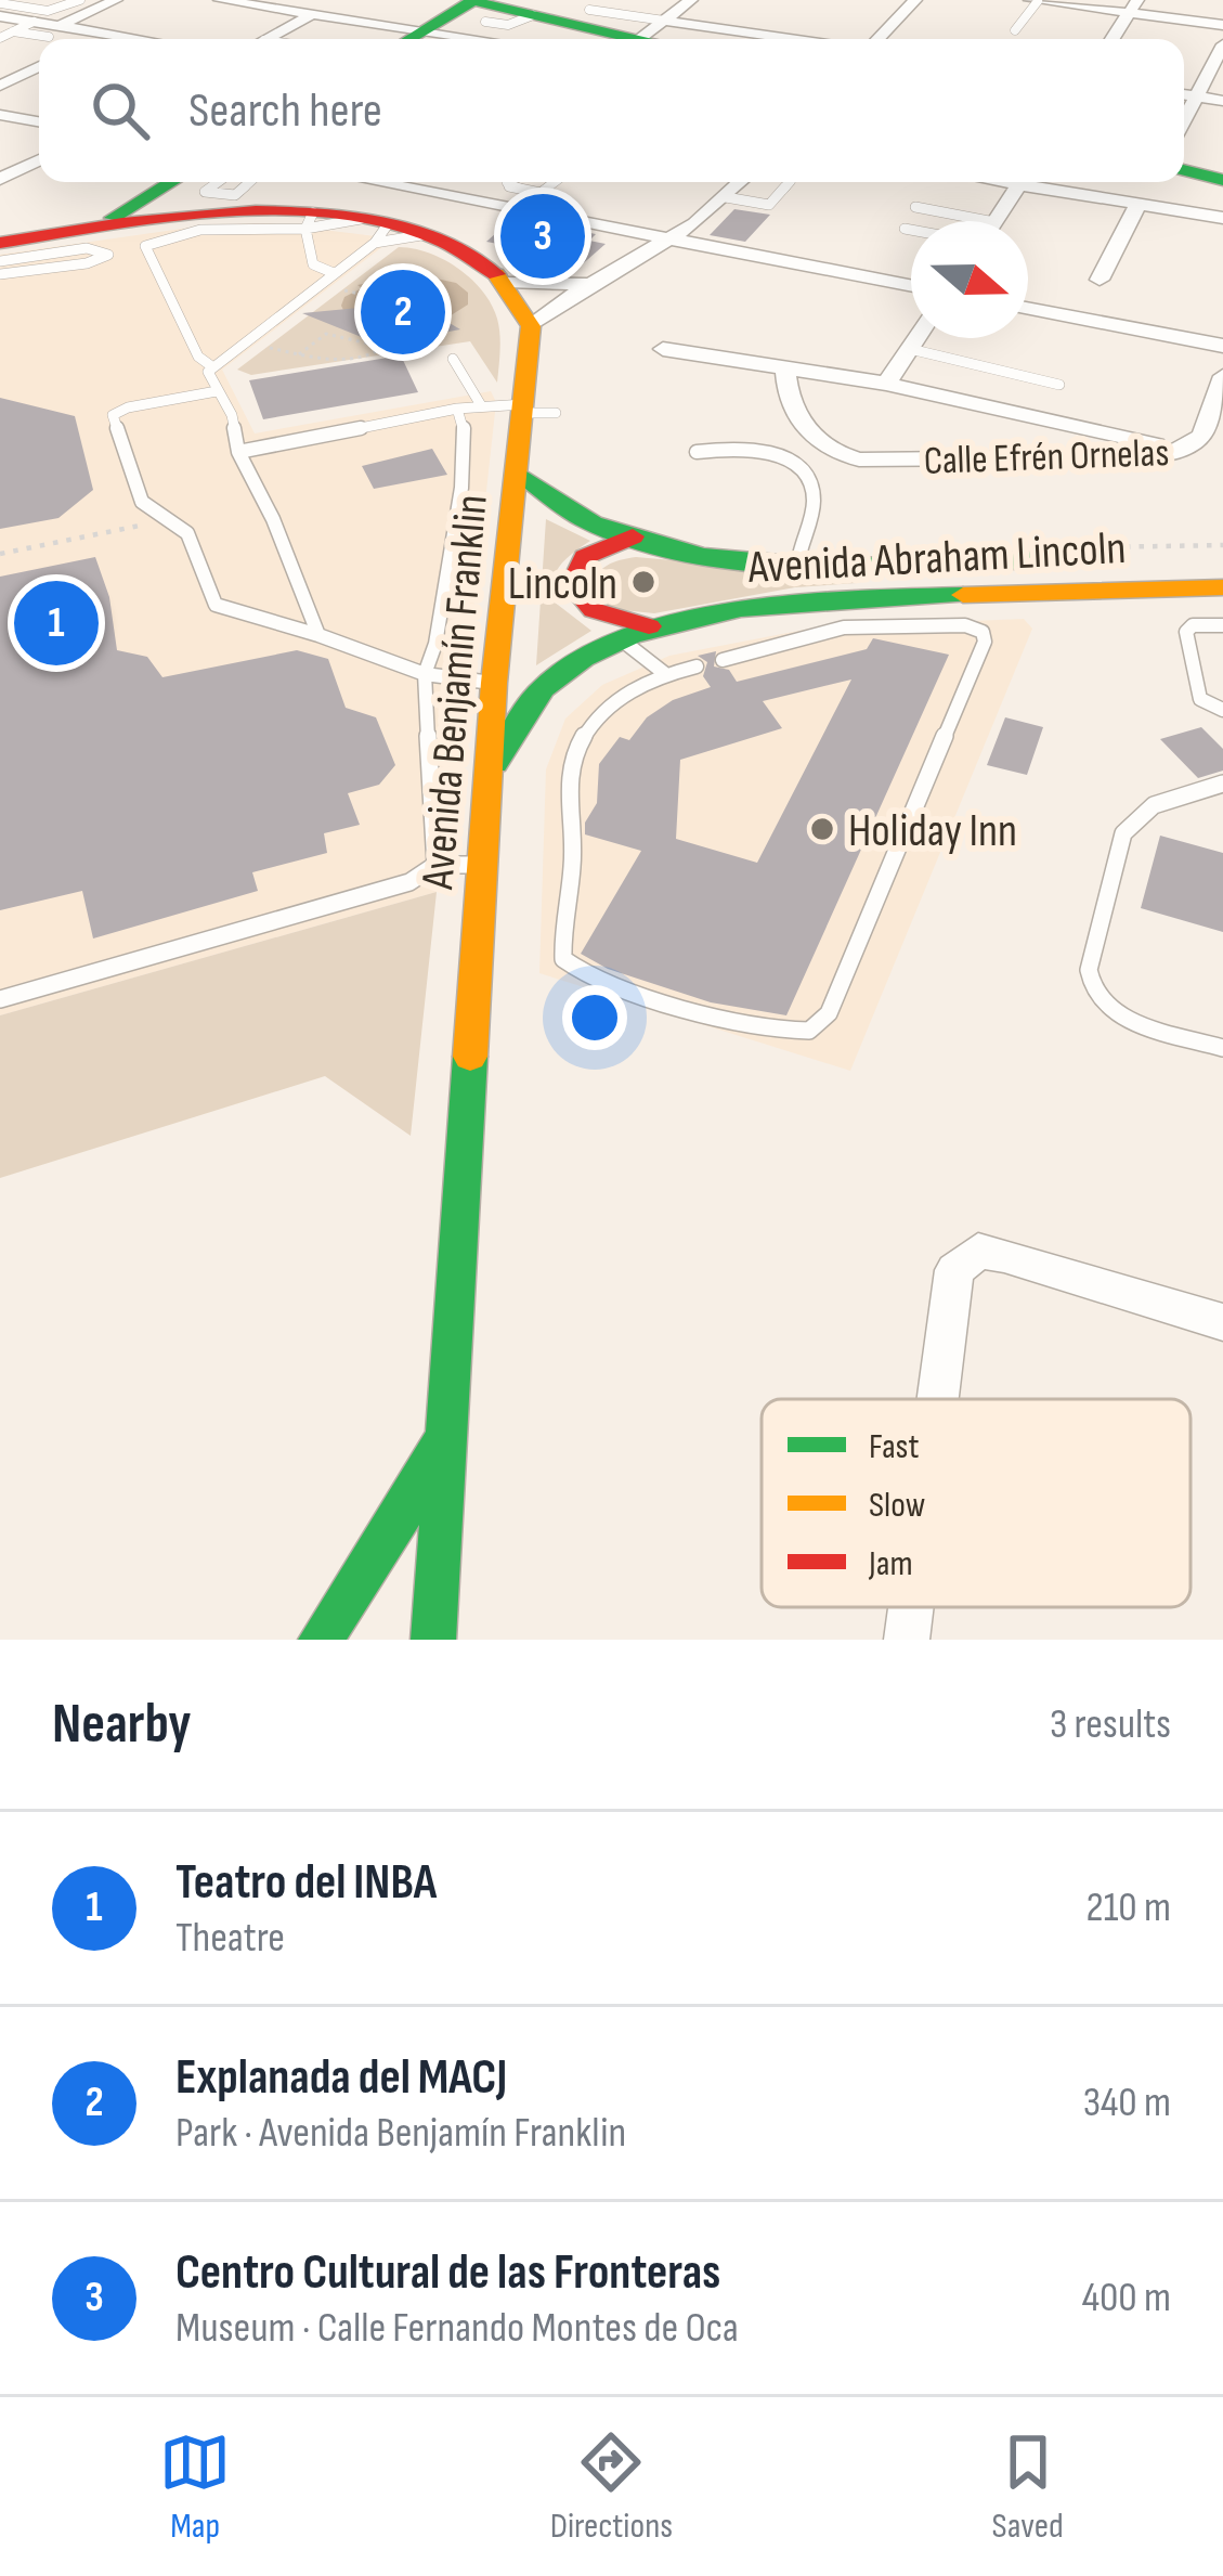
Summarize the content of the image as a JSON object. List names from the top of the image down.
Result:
{
  "streets": {
    "main road": ["Avenida Abraham Lincoln", "Avenida Benjamín Franklin"],
    "street": ["Calle Efrén Ornelas"]
  },
  "crossings": [
    ["Avenida Abraham Lincoln", "Avenida Benjamín Franklin"]
  ],
  "places": ["Lincoln", "Holiday Inn"],
  "legend": ["Fast", "Slow", "Jam"],
  "north": "right",
  "page": {
    "search": "Search here",
    "pins": ["3", "2", "1"],
    "heading": ["Nearby", "3 results"],
    "list": [
      {
        "mark": "1",
        "name": "Teatro del INBA",
        "note": "Theatre",
        "value": "210 m"
      },
      {
        "mark": "2",
        "name": "Explanada del MACJ",
        "note": "Park · Avenida Benjamín Franklin",
        "value": "340 m"
      },
      {
        "mark": "3",
        "name": "Centro Cultural de las Fronteras",
        "note": "Museum · Calle Fernando Montes de Oca",
        "value": "400 m"
      }
    ],
    "nav": ["Map", "Directions", "Saved"]
  }
}
